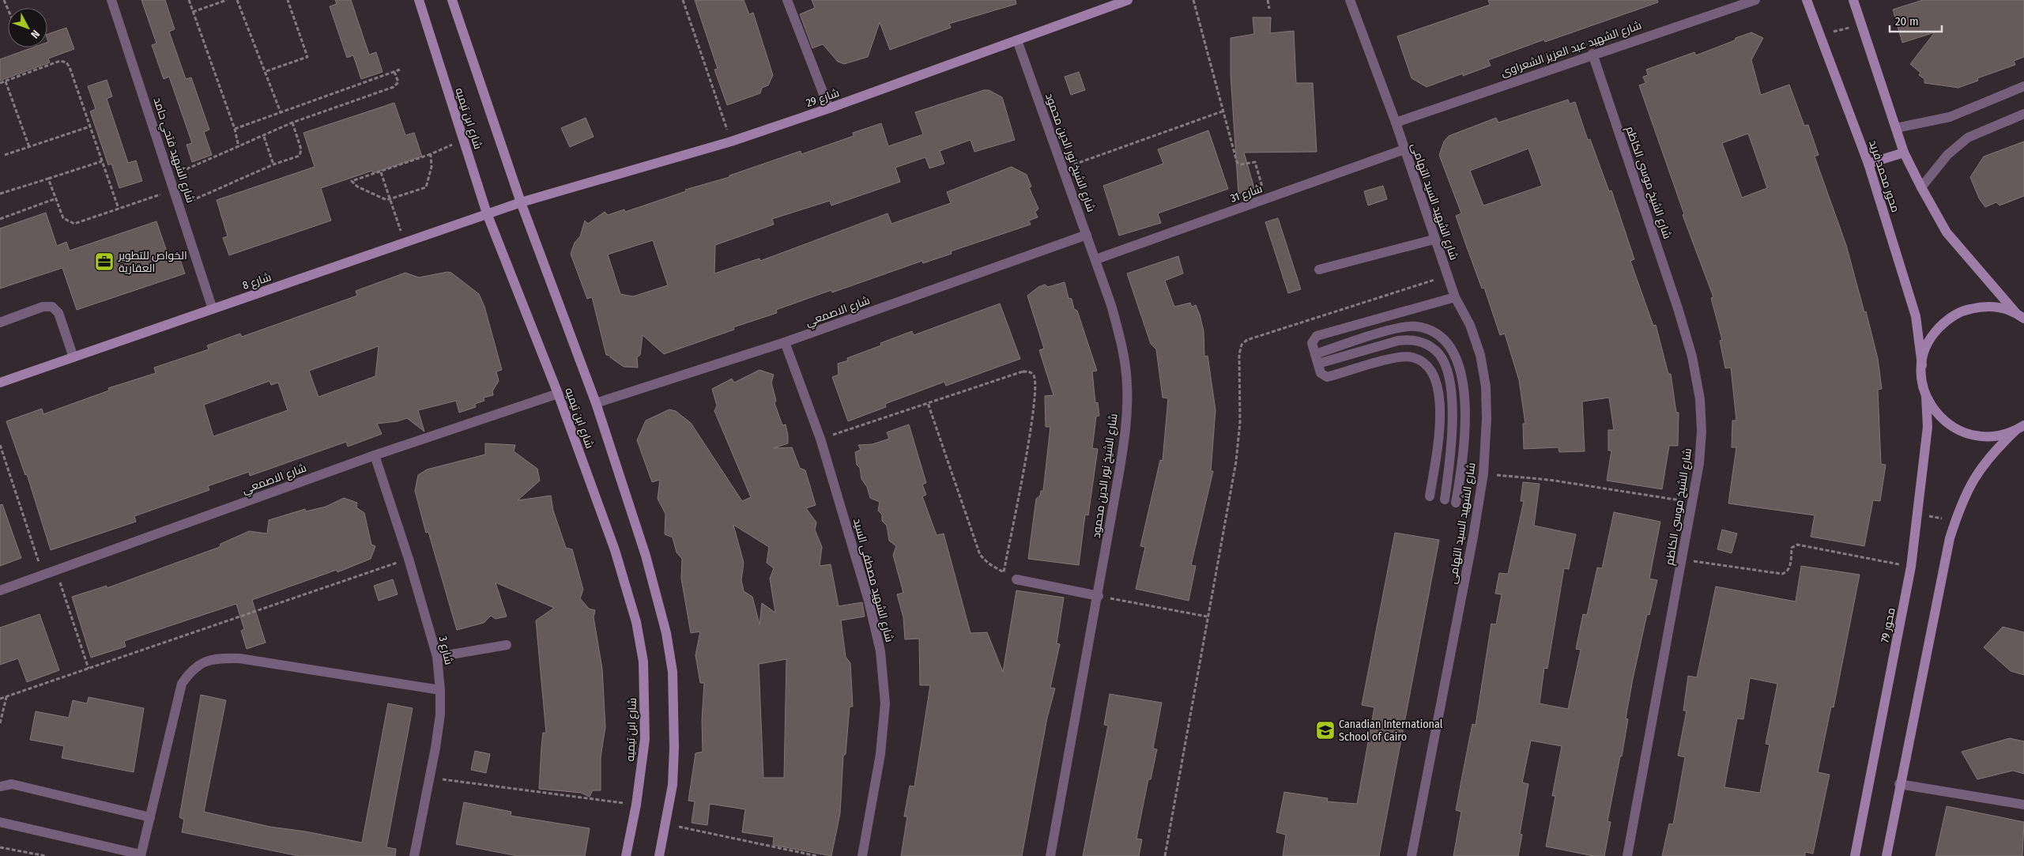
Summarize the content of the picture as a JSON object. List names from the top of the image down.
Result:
{
  "streets": {
    "street": [
      "شارع الشهيد عبد العزيز الشعراوى",
      "شارع 29",
      "شارع ابن تيميه",
      "شارع الشهيد فتحي حامد",
      "شارع الشيخ نور الدين محمود",
      "محور محمد فريد",
      "شارع الشيخ موسى الكاظم",
      "شارع 31",
      "شارع الشهيد السيد التهامى",
      "شارع 8",
      "شارع الاصمعي",
      "شارع الشهيد مصطفى السيد",
      "محور 79",
      "شارع 3"
    ]
  },
  "crossings": [
    ["شارع الشهيد عبد العزيز الشعراوى", "شارع الشيخ موسى الكاظم"],
    ["شارع الشهيد عبد العزيز الشعراوى", "شارع الشهيد السيد التهامى"],
    ["شارع 29", "شارع ابن تيميه"],
    ["شارع 29", "شارع الشيخ نور الدين محمود"],
    ["شارع 29", "شارع 8"],
    ["شارع ابن تيميه", "شارع 8"],
    ["شارع ابن تيميه", "شارع الاصمعي"],
    ["شارع الشهيد فتحي حامد", "شارع 8"],
    ["شارع الشيخ نور الدين محمود", "شارع 31"],
    ["شارع الشيخ نور الدين محمود", "شارع الاصمعي"],
    ["شارع 31", "شارع الشهيد السيد التهامى"],
    ["شارع الاصمعي", "شارع الشهيد مصطفى السيد"],
    ["شارع الاصمعي", "شارع 3"]
  ],
  "places": {
    "office": ["الخواص للتطوير العقارية"],
    "school or university": ["Canadian International School of Cairo"]
  },
  "scale_bar": "20 m",
  "north": "bottom right"
}
